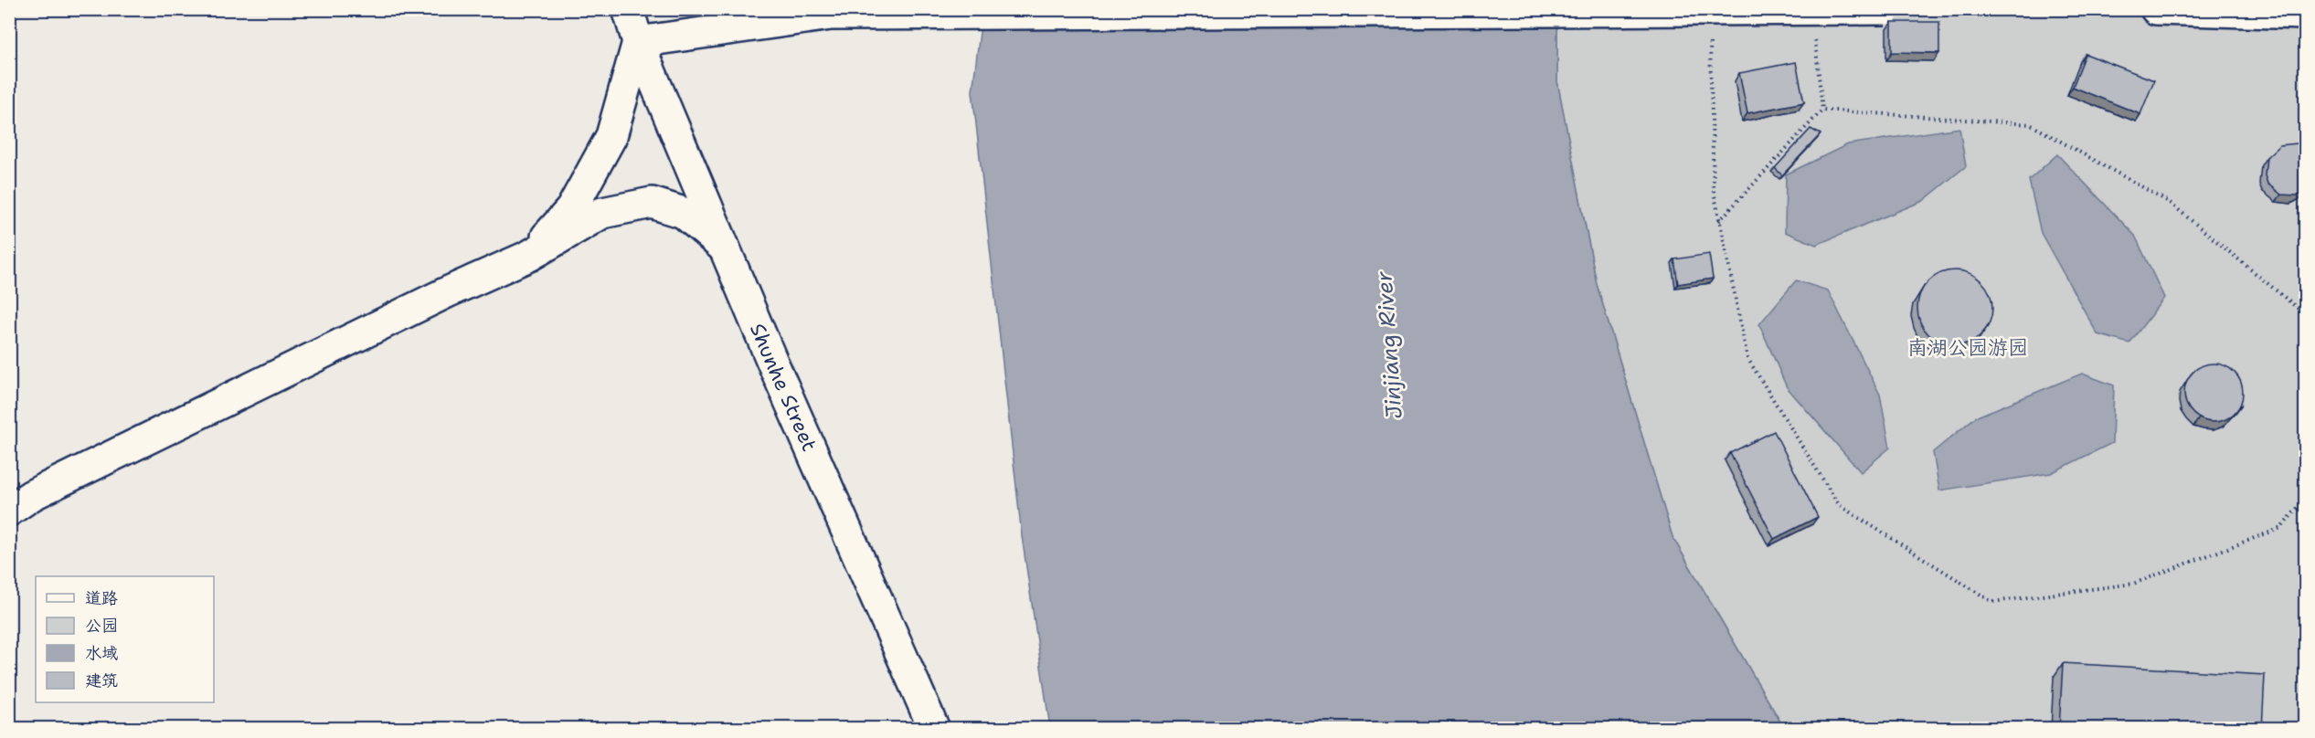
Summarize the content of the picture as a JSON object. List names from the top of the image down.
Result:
{
  "streets": {
    "street": ["Shunhe Street"]
  },
  "water": ["Jinjiang River"],
  "parks": ["南湖公园游园"],
  "legend": [
    "道路",
    "公园",
    "水域",
    "建筑"
  ]
}
